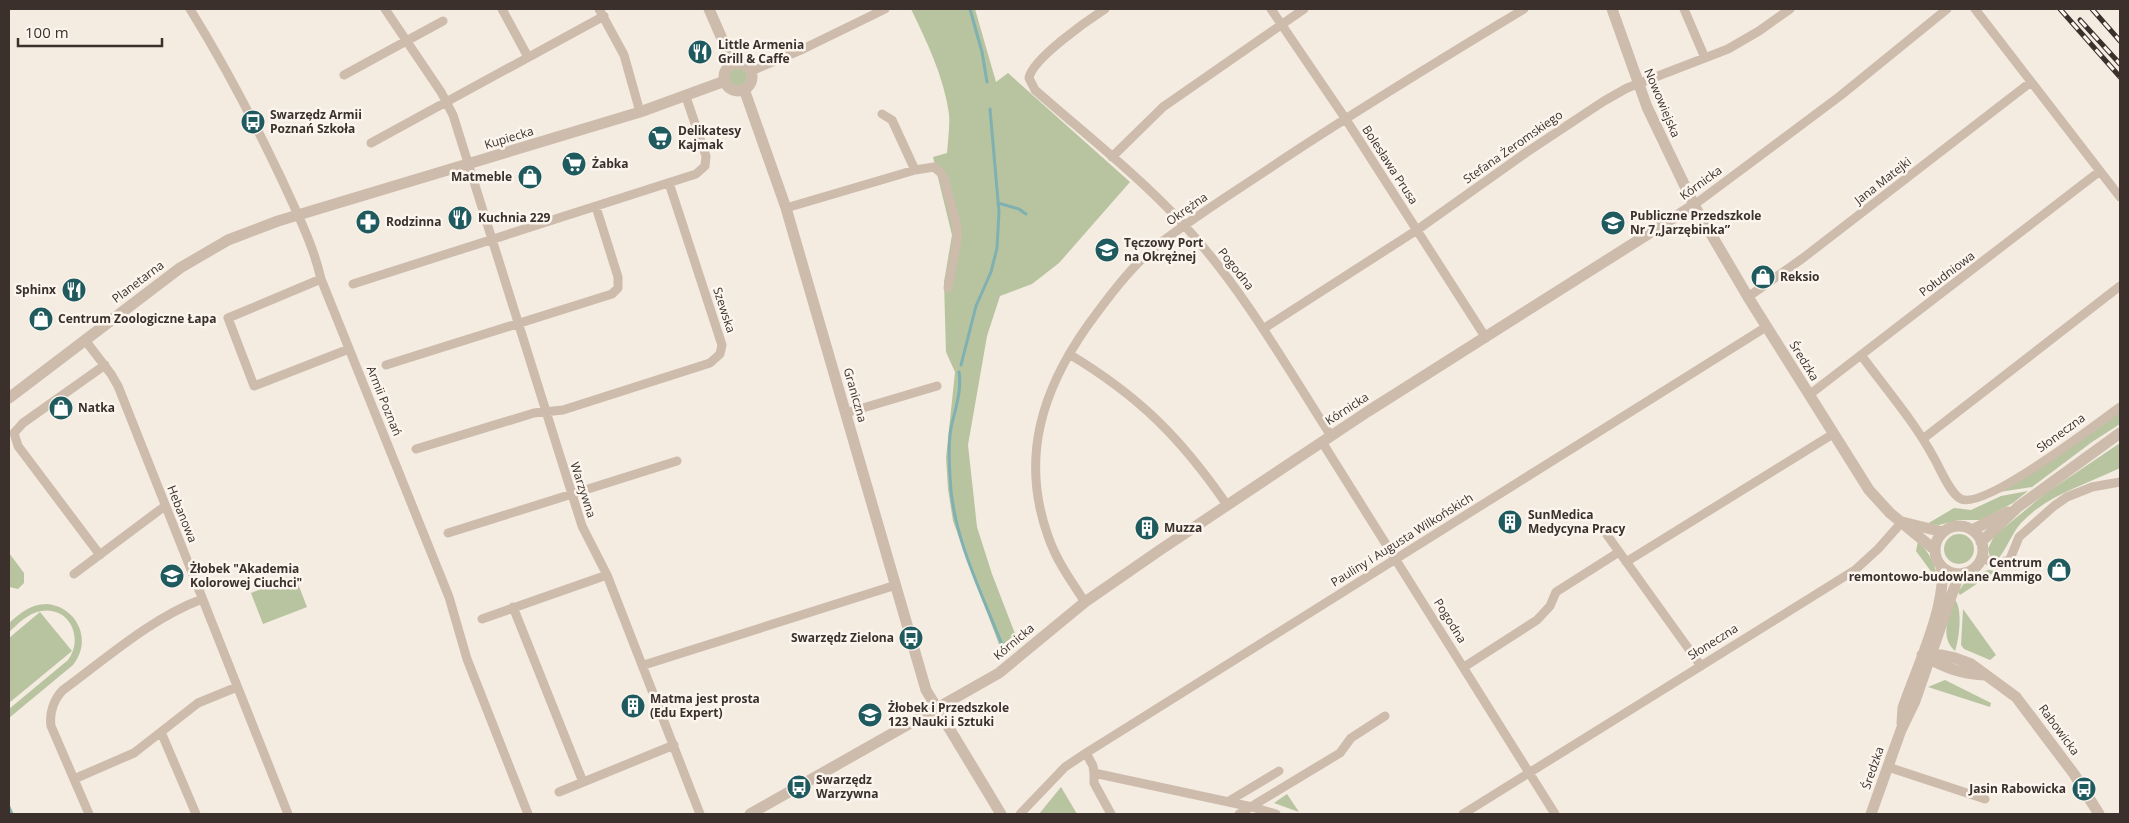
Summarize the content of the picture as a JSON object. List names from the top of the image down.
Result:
{
  "streets": {
    "street": [
      "Nowowiejska",
      "Kupiecka",
      "Stefana Żeromskiego",
      "Bolesława Prusa",
      "Jana Matejki",
      "Kórnicka",
      "Okrężna",
      "Pogodna",
      "Południowa",
      "Planetarna",
      "Szewska",
      "Średzka",
      "Graniczna",
      "Armii Poznań",
      "Słoneczna",
      "Warzywna",
      "Hebanowa",
      "Pauliny i Augusta Wilkońskich",
      "Rabowicka"
    ]
  },
  "crossings": [
    ["Nowowiejska", "Stefana Żeromskiego"],
    ["Nowowiejska", "Kórnicka"],
    ["Nowowiejska", "Średzka"],
    ["Kupiecka", "Planetarna"],
    ["Kupiecka", "Graniczna"],
    ["Kupiecka", "Armii Poznań"],
    ["Kupiecka", "Warzywna"],
    ["Stefana Żeromskiego", "Bolesława Prusa"],
    ["Stefana Żeromskiego", "Pogodna"],
    ["Bolesława Prusa", "Kórnicka"],
    ["Bolesława Prusa", "Okrężna"],
    ["Jana Matejki", "Średzka"],
    ["Kórnicka", "Okrężna"],
    ["Kórnicka", "Pogodna"],
    ["Kórnicka", "Średzka"],
    ["Kórnicka", "Graniczna"],
    ["Okrężna", "Pogodna"],
    ["Pogodna", "Słoneczna"],
    ["Pogodna", "Pauliny i Augusta Wilkońskich"],
    ["Południowa", "Średzka"],
    ["Planetarna", "Armii Poznań"],
    ["Planetarna", "Hebanowa"],
    ["Szewska", "Warzywna"],
    ["Średzka", "Słoneczna"],
    ["Średzka", "Pauliny i Augusta Wilkońskich"],
    ["Średzka", "Rabowicka"]
  ],
  "places": {
    "restaurant": ["Little Armenia Grill & Caffe", "Kuchnia 229", "Sphinx"],
    "bus stop": [
      "Swarzędz Armii Poznań Szkoła",
      "Swarzędz Zielona",
      "Swarzędz Warzywna",
      "Jasin Rabowicka"
    ],
    "supermarket": ["Delikatesy Kajmak", "Żabka"],
    "shop": [
      "Matmeble",
      "Reksio",
      "Centrum Zoologiczne Łapa",
      "Natka",
      "Centrum remontowo-budowlane Ammigo"
    ],
    "pharmacy": ["Rodzinna"],
    "school or university": [
      "Publiczne Przedszkole Nr 7„Jarzębinka”",
      "Tęczowy Port na Okrężnej",
      "Żłobek \"Akademia Kolorowej Ciuchci\"",
      "Żłobek i Przedszkole 123 Nauki i Sztuki"
    ],
    "building": ["SunMedica Medycyna Pracy", "Muzza", "Matma jest prosta (Edu Expert)"]
  },
  "scale_bar": "100 m"
}
